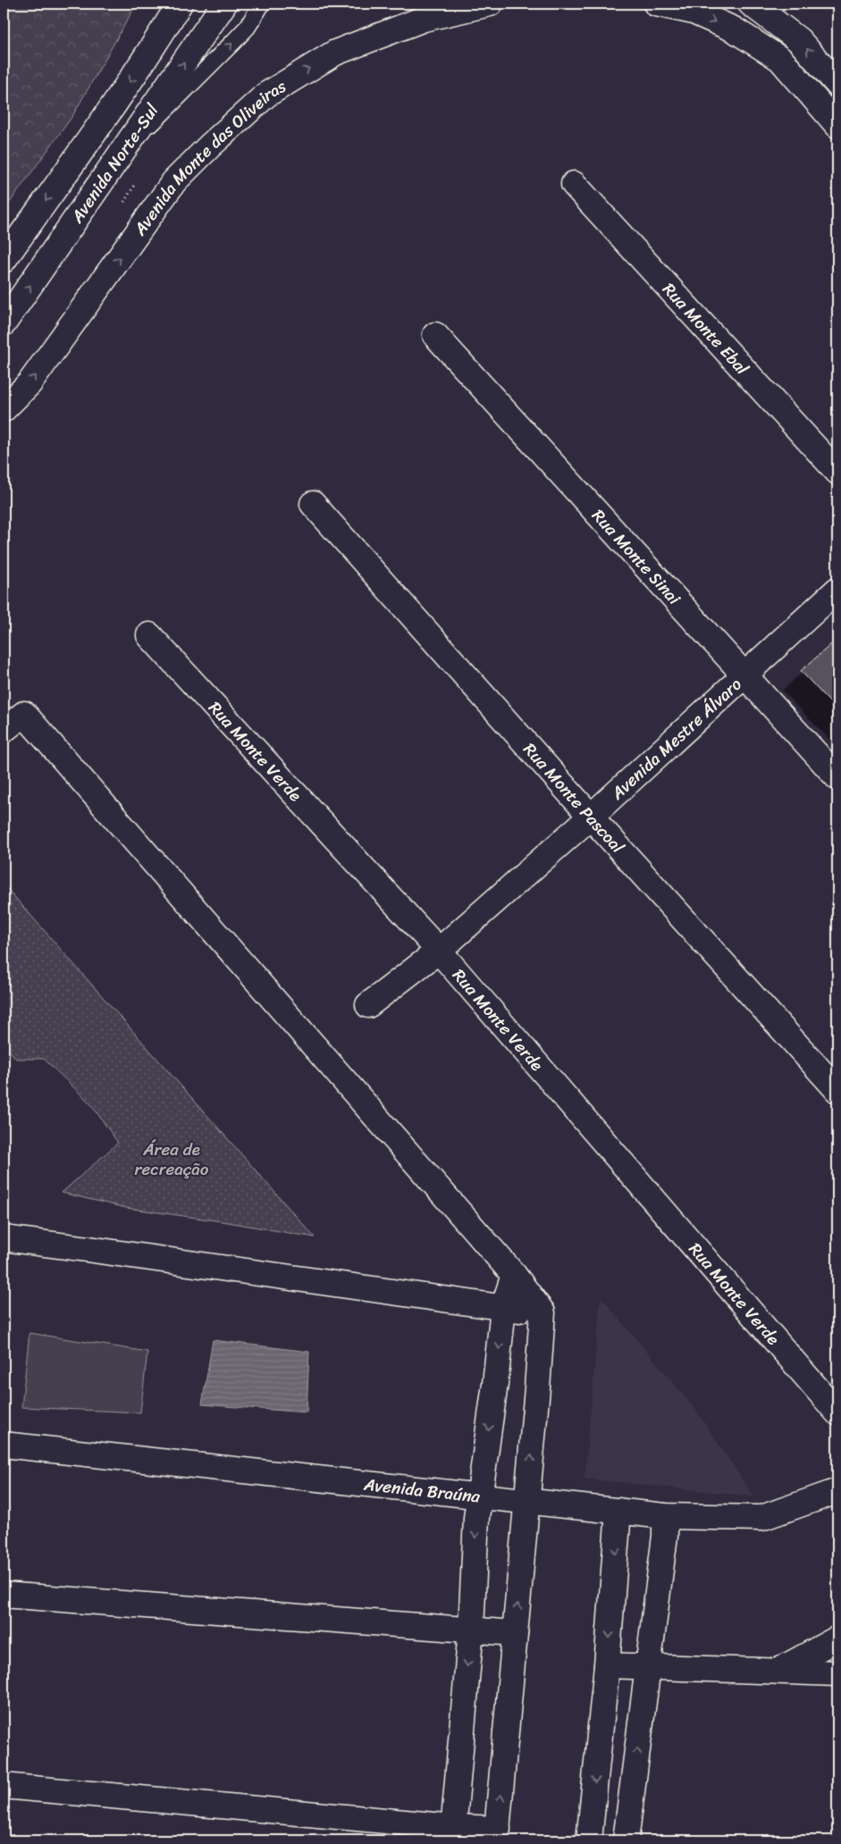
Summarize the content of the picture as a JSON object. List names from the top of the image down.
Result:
{
  "streets": {
    "street": [
      "Avenida Monte das Oliveiras",
      "Avenida Norte-Sul",
      "Rua Monte Ebal",
      "Rua Monte Sinai",
      "Avenida Mestre Álvaro",
      "Rua Monte Verde",
      "Rua Monte Pascoal",
      "Avenida Braúna"
    ]
  },
  "crossings": [
    ["Rua Monte Sinai", "Avenida Mestre Álvaro"],
    ["Avenida Mestre Álvaro", "Rua Monte Verde"],
    ["Avenida Mestre Álvaro", "Rua Monte Pascoal"]
  ],
  "one_way": ["Avenida Monte das Oliveiras"],
  "parks": ["Área de recreação"]
}
